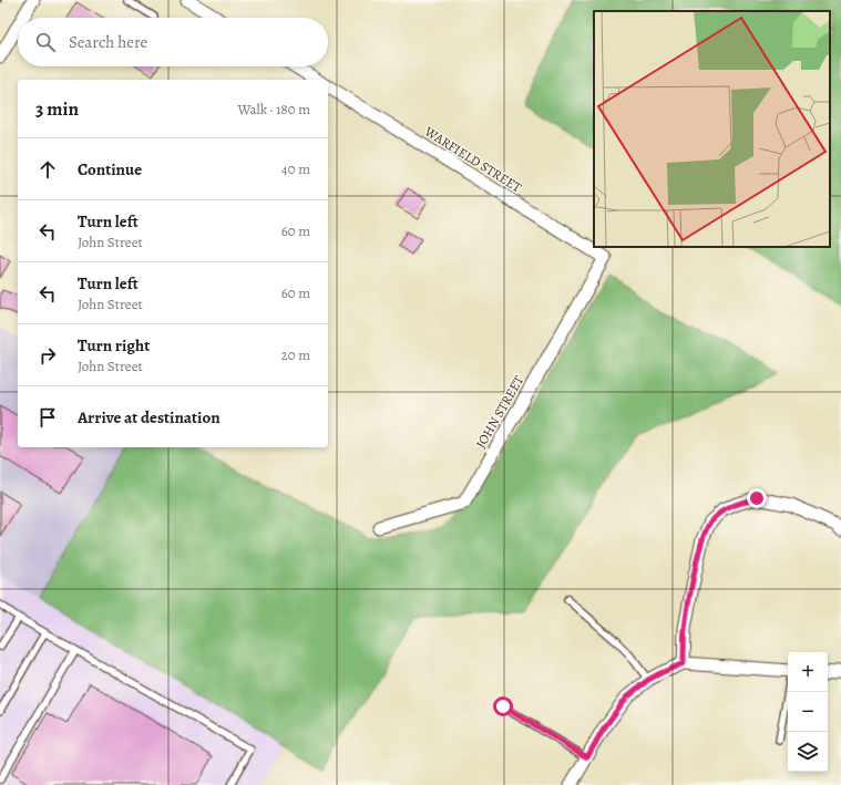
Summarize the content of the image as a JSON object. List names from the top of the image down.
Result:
{
  "streets": {
    "street": ["WARFIELD STREET", "JOHN STREET"]
  },
  "crossings": [
    ["WARFIELD STREET", "JOHN STREET"]
  ],
  "page": {
    "search": "Search here",
    "heading": ["3 min", "Walk · 180 m"],
    "list": [
      ["Continue", "40 m"],
      ["Turn left", "John Street", "60 m"],
      ["Turn left", "John Street", "60 m"],
      ["Turn right", "John Street", "20 m"],
      "Arrive at destination"
    ],
    "map_buttons": ["+", "−"]
  }
}
